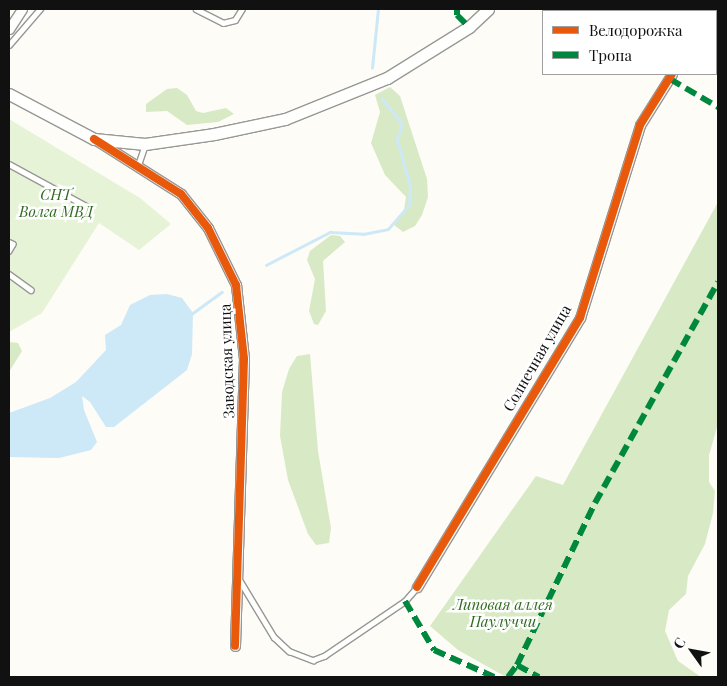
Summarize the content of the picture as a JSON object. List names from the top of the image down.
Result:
{
  "streets": {
    "street": ["Солнечная улица", "Заводская улица"]
  },
  "parks": ["СНТ Волга МВД", "Липовая аллея Паулуччи"],
  "legend": ["Велодорожка", "Тропа"],
  "north": "top left"
}
